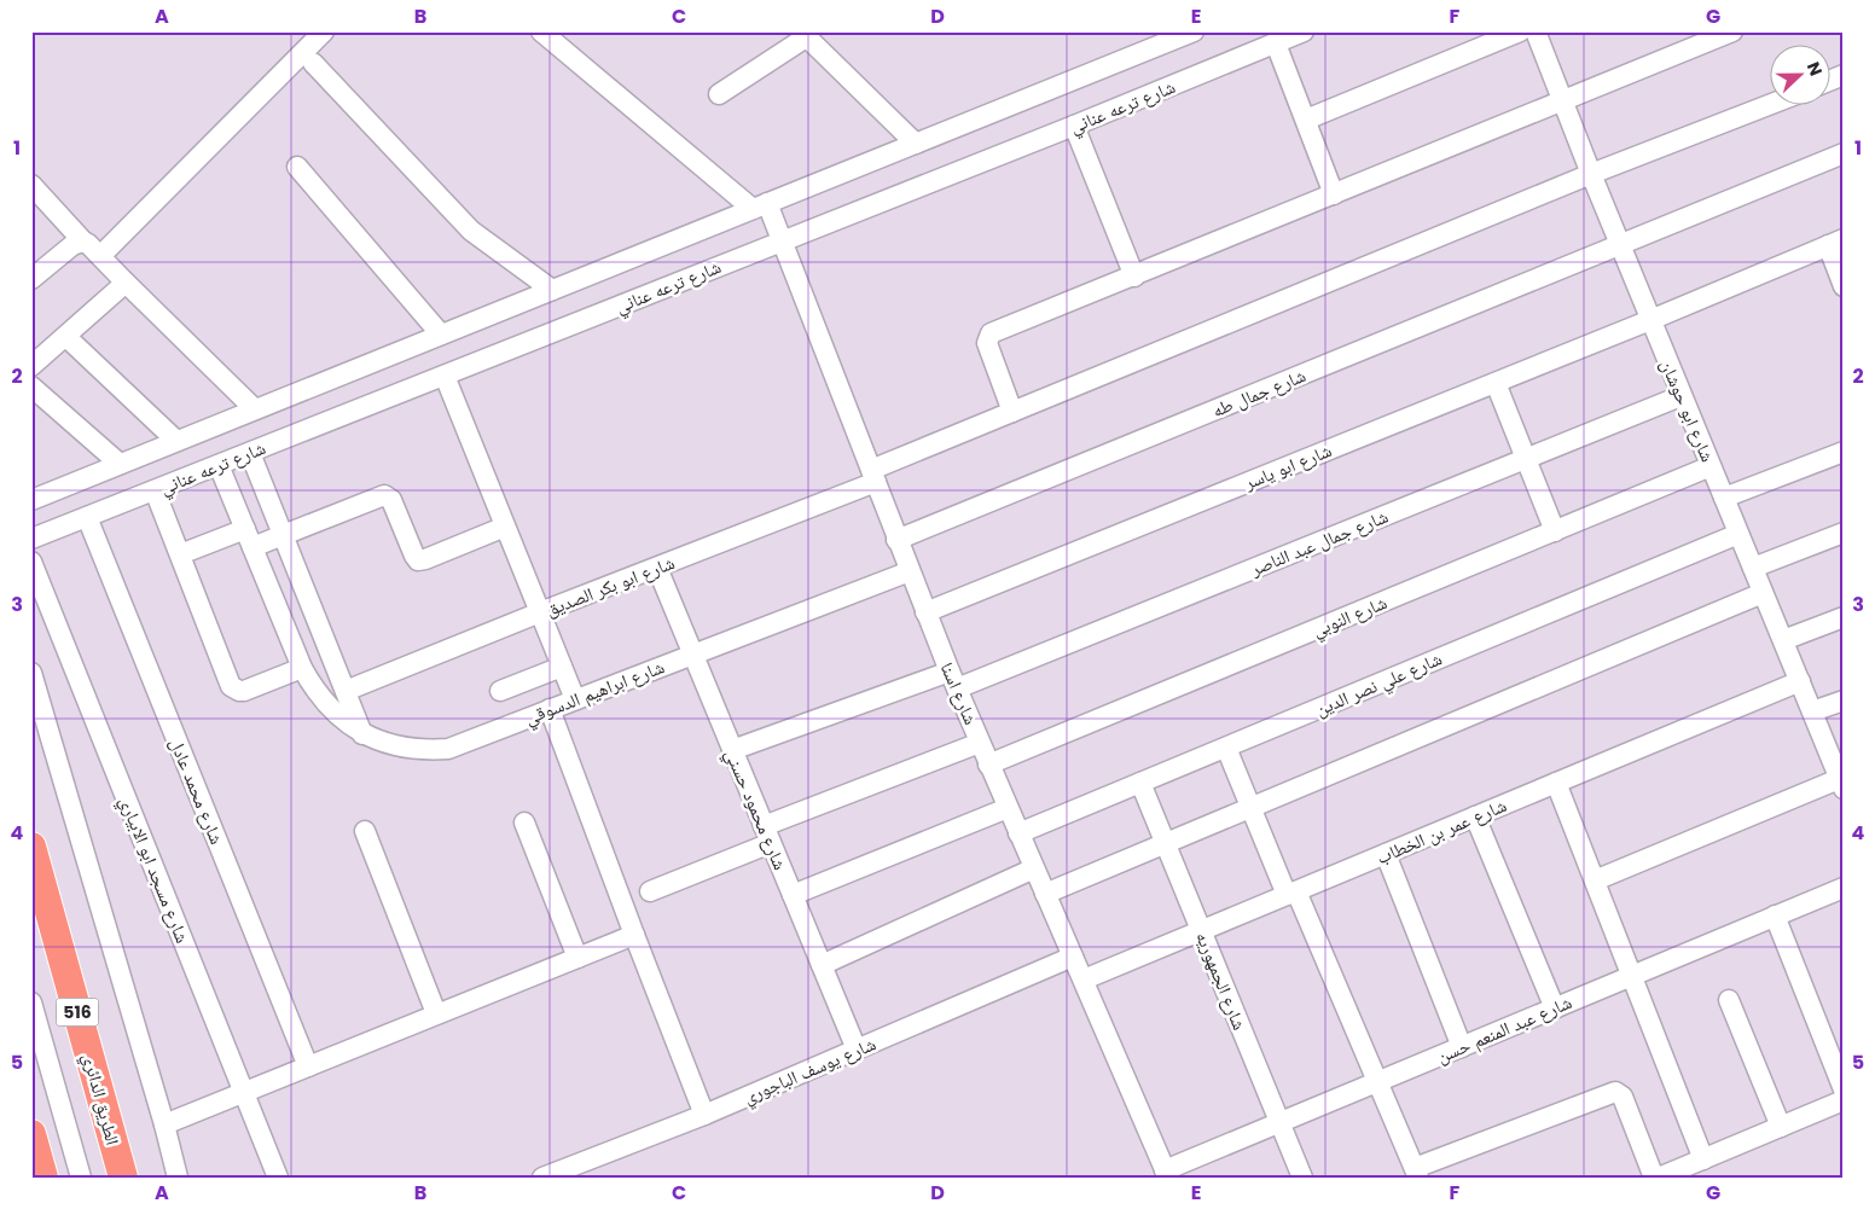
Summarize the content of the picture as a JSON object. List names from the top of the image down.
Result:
{
  "streets": {
    "highway": ["516", "الطريق الدائري"],
    "street": [
      "شارع ترعه عناني",
      "شارع جمال طه",
      "شارع ابو حوشان",
      "شارع ابو ياسر",
      "شارع جمال عبد الناصر",
      "شارع ابو بكر الصديق",
      "شارع النوبي",
      "شارع علي نصر الدين",
      "شارع ابراهيم الدسوقي",
      "شارع اسنا",
      "شارع محمد عادل",
      "شارع محمود حسني",
      "شارع عمر بن الخطاب",
      "شارع مسجد ابو الابياري",
      "شارع الجمهوريه",
      "شارع عبد المنعم حسن",
      "شارع يوسف الباجوري"
    ]
  },
  "crossings": [
    ["شارع ترعه عناني", "شارع ابراهيم الدسوقي"],
    ["شارع ترعه عناني", "شارع اسنا"],
    ["شارع ترعه عناني", "شارع محمد عادل"],
    ["شارع جمال طه", "شارع ابو حوشان"],
    ["شارع جمال طه", "شارع اسنا"],
    ["شارع ابو حوشان", "شارع ابو ياسر"],
    ["شارع ابو حوشان", "شارع جمال عبد الناصر"],
    ["شارع ابو حوشان", "شارع ابو بكر الصديق"],
    ["شارع ابو حوشان", "شارع النوبي"],
    ["شارع ابو حوشان", "شارع علي نصر الدين"],
    ["شارع ابو حوشان", "شارع عمر بن الخطاب"],
    ["شارع ابو ياسر", "شارع اسنا"],
    ["شارع جمال عبد الناصر", "شارع اسنا"],
    ["شارع جمال عبد الناصر", "شارع محمود حسني"],
    ["شارع ابو بكر الصديق", "شارع اسنا"],
    ["شارع ابو بكر الصديق", "شارع محمود حسني"],
    ["شارع النوبي", "شارع اسنا"],
    ["شارع علي نصر الدين", "شارع اسنا"],
    ["شارع علي نصر الدين", "شارع الجمهوريه"],
    ["شارع ابراهيم الدسوقي", "شارع اسنا"],
    ["شارع ابراهيم الدسوقي", "شارع محمود حسني"],
    ["شارع اسنا", "شارع عمر بن الخطاب"],
    ["شارع اسنا", "شارع عبد المنعم حسن"],
    ["شارع اسنا", "شارع يوسف الباجوري"],
    ["شارع محمود حسني", "شارع يوسف الباجوري"],
    ["شارع عمر بن الخطاب", "شارع الجمهوريه"],
    ["شارع الجمهوريه", "شارع عبد المنعم حسن"]
  ],
  "north": "right",
  "grid": {
    "columns": [
      "A",
      "B",
      "C",
      "D",
      "E",
      "F",
      "G"
    ],
    "rows": [
      "1",
      "2",
      "3",
      "4",
      "5"
    ]
  }
}
